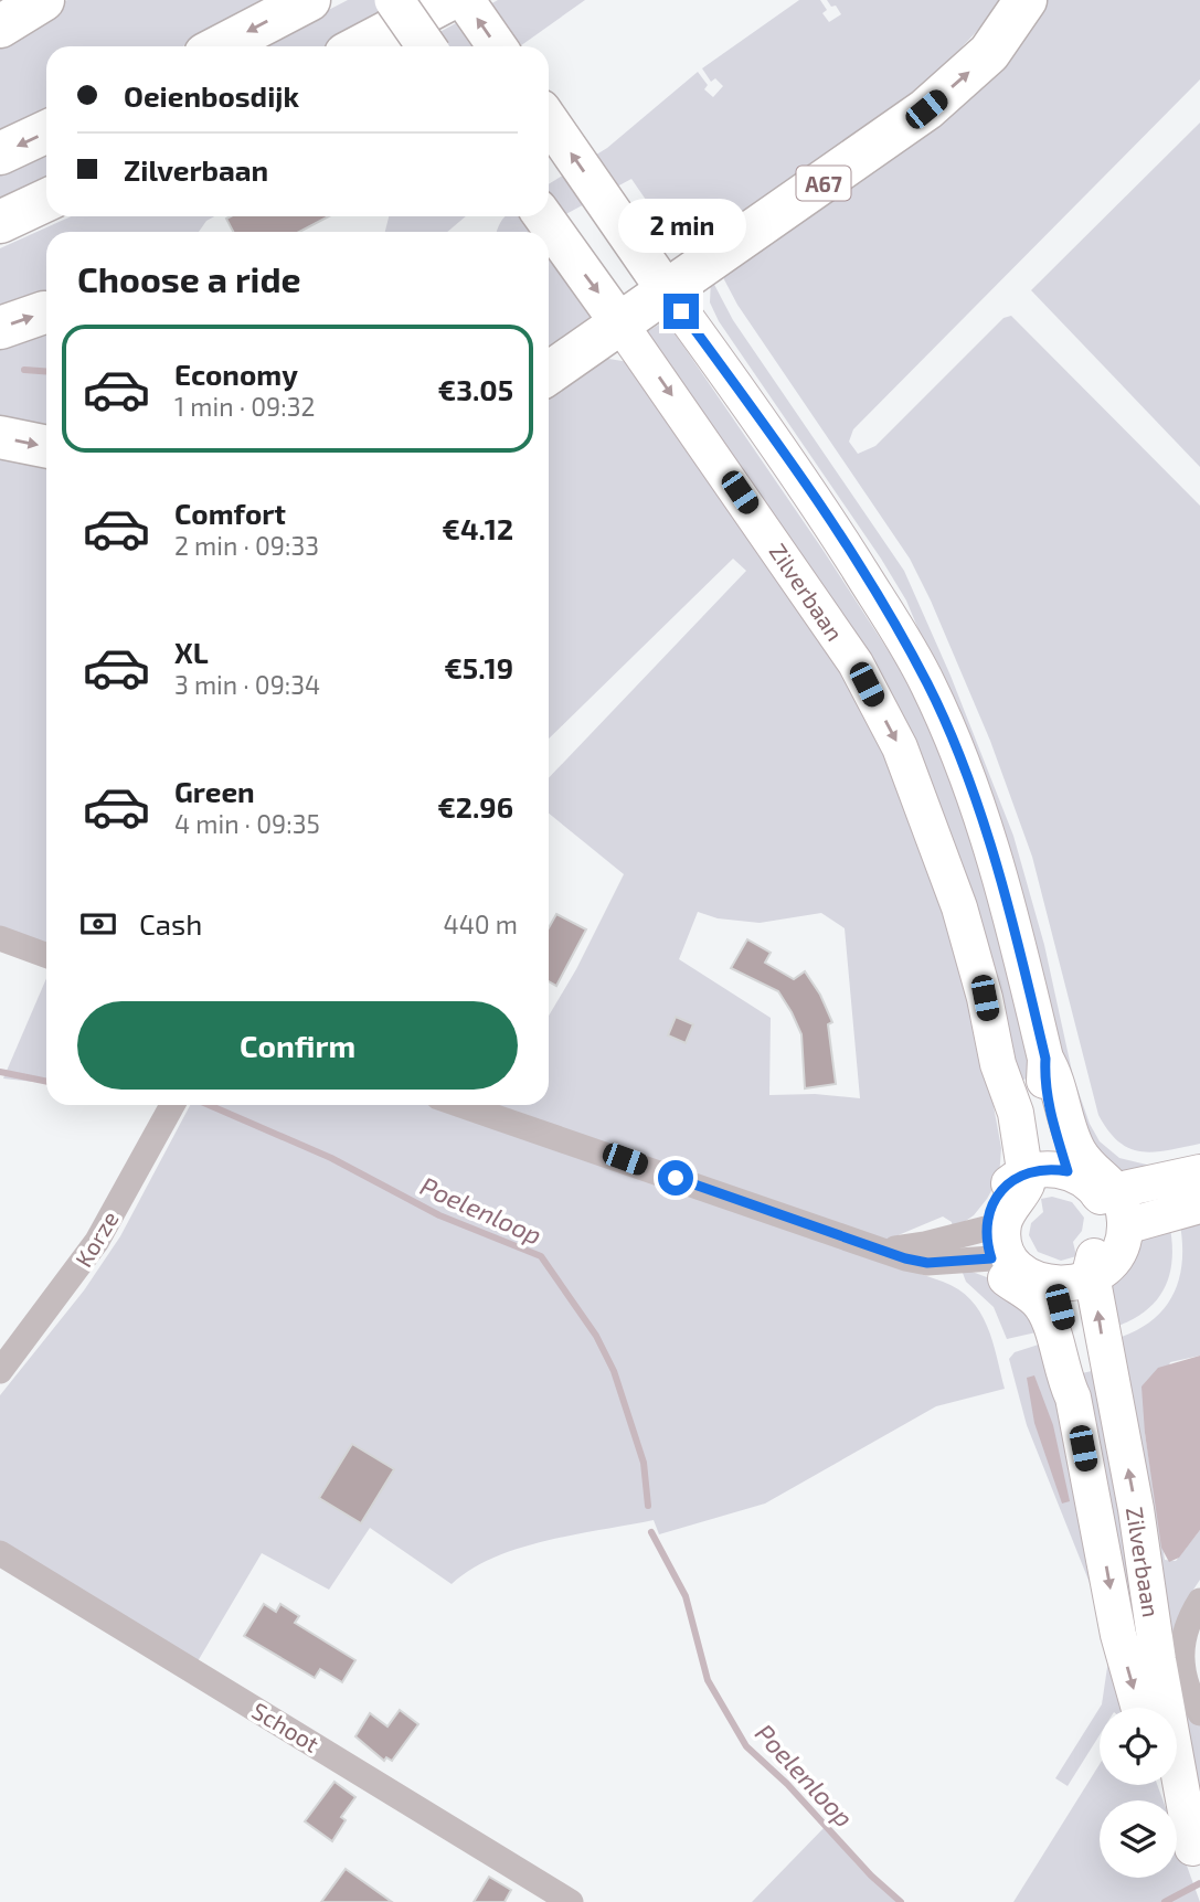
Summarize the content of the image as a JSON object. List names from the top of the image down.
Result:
{
  "streets": {
    "highway": ["A67"],
    "main road": ["Zilverbaan"],
    "street": ["Korze", "Schoot"]
  },
  "crossings": [
    ["A67", "Zilverbaan"]
  ],
  "water": ["Poelenloop"],
  "page": {
    "banner": ["Oeienbosdijk", "Zilverbaan"],
    "bubble": "2 min",
    "heading": "Choose a ride",
    "list": [
      {
        "name": "Economy",
        "note": "1 min · 09:32",
        "value": "€3.05"
      },
      {
        "name": "Comfort",
        "note": "2 min · 09:33",
        "value": "€4.12"
      },
      {
        "name": "XL",
        "note": "3 min · 09:34",
        "value": "€5.19"
      },
      {
        "name": "Green",
        "note": "4 min · 09:35",
        "value": "€2.96"
      }
    ],
    "pay": ["Cash", "440 m"],
    "buttons": "Confirm"
  }
}
